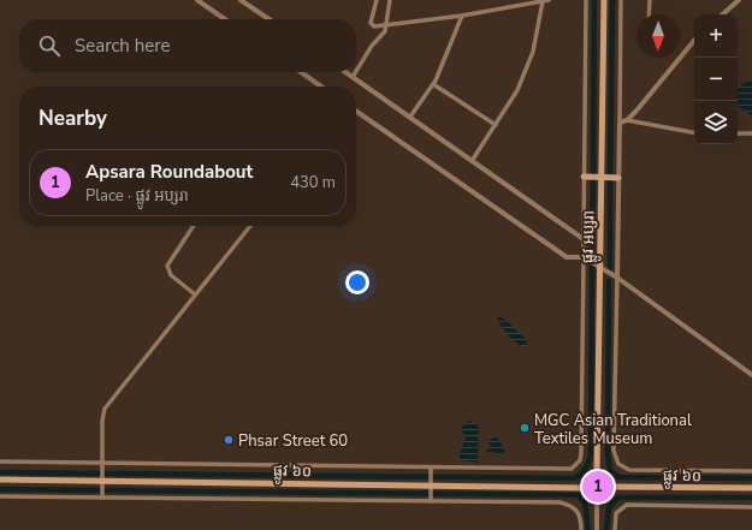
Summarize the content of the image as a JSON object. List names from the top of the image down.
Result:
{
  "streets": {
    "main road": ["ផ្លូវ អប្សរា", "ផ្លូវ ៦០"]
  },
  "crossings": [
    ["ផ្លូវ អប្សរា", "ផ្លូវ ៦០"]
  ],
  "places": ["MGC Asian Traditional Textiles Museum", "Phsar Street 60"],
  "north": "bottom",
  "page": {
    "map_buttons": ["+", "−"],
    "search": "Search here",
    "heading": "Nearby",
    "list": [
      {
        "mark": "1",
        "name": "Apsara Roundabout",
        "note": "Place · ផ្លូវ អប្សរា",
        "value": "430 m"
      }
    ],
    "pins": "1"
  }
}
